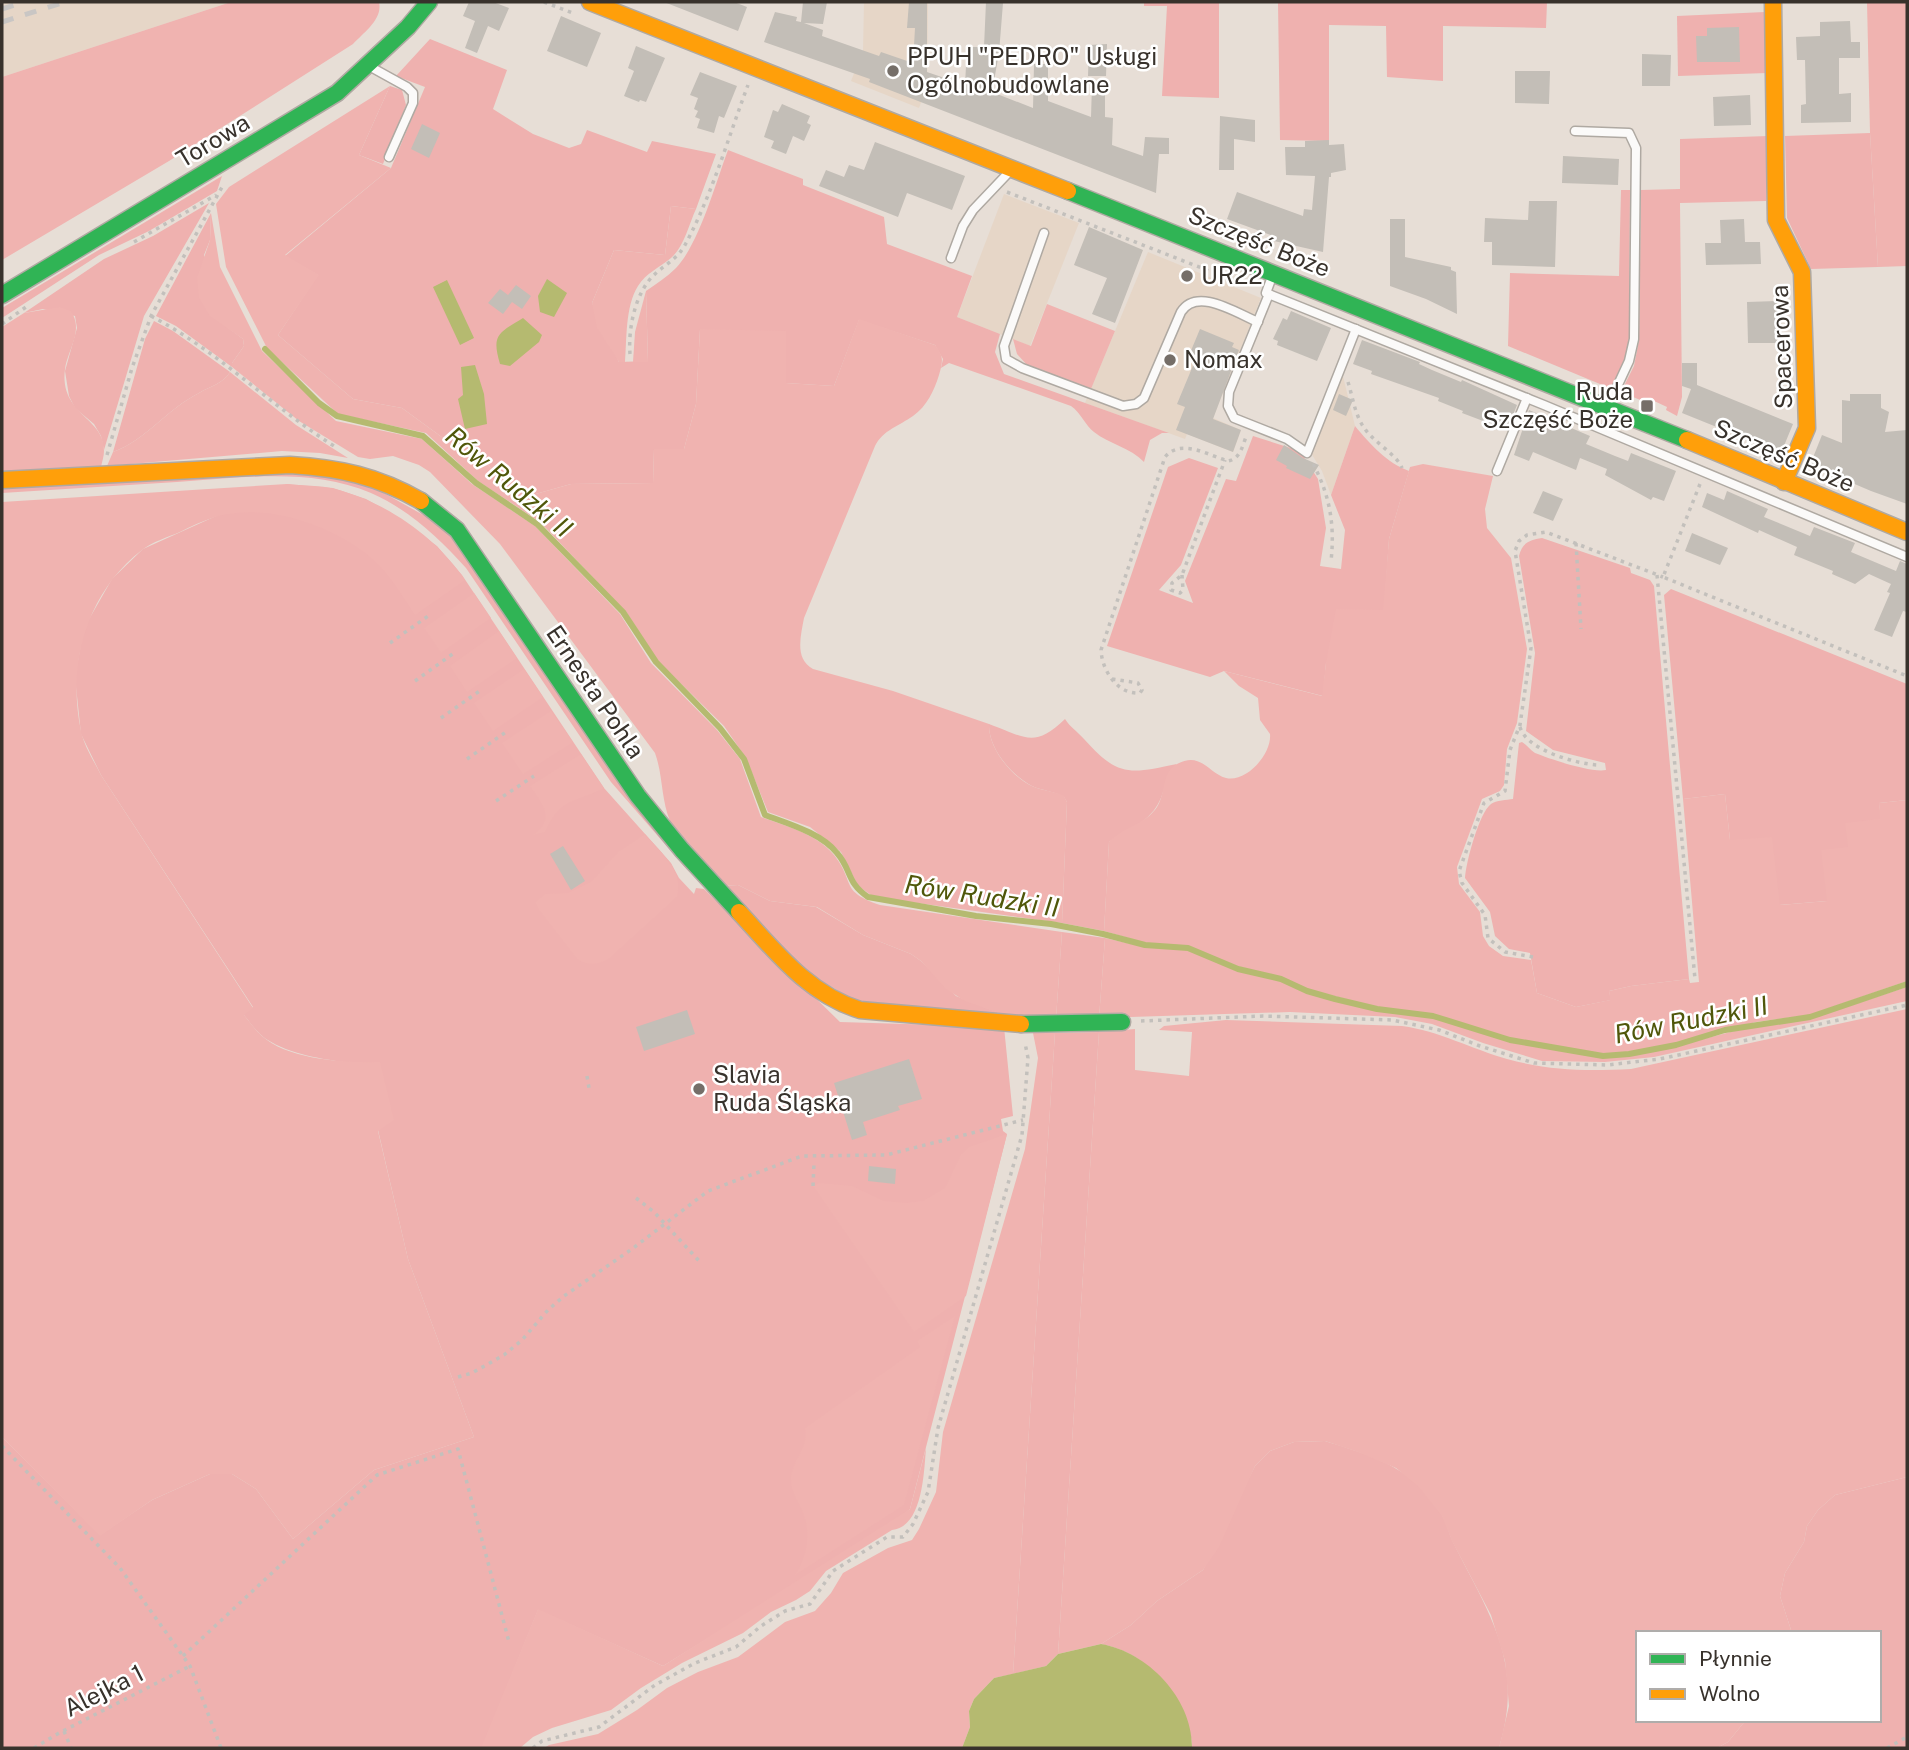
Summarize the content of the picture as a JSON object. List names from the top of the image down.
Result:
{
  "streets": {
    "street": [
      "Torowa",
      "Szczęść Boże",
      "Spacerowa",
      "Ernesta Pohla"
    ],
    "path": ["Alejka 1"]
  },
  "crossings": [
    ["Szczęść Boże", "Spacerowa"]
  ],
  "water": ["Rów Rudzki II"],
  "places": {
    "other": [
      "PPUH \"PEDRO\" Usługi Ogólnobudowlane",
      "UR22",
      "Nomax",
      "Slavia Ruda Śląska"
    ],
    "transit": ["Ruda Szczęść Boże"]
  },
  "legend": ["Płynnie", "Wolno"]
}
